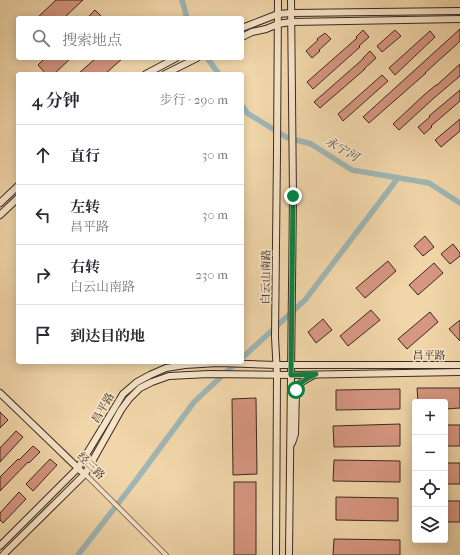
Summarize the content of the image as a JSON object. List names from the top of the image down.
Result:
{
  "streets": {
    "main road": ["白云山南路", "昌平路", "经三路"]
  },
  "crossings": [
    ["白云山南路", "昌平路"],
    ["昌平路", "经三路"]
  ],
  "water": ["永宁河"],
  "page": {
    "search": "搜索地点",
    "heading": ["4 分钟", "步行 · 290 m"],
    "list": [
      ["直行", "30 m"],
      ["左转", "昌平路", "30 m"],
      ["右转", "白云山南路", "230 m"],
      "到达目的地"
    ],
    "map_buttons": ["+", "−"]
  }
}
